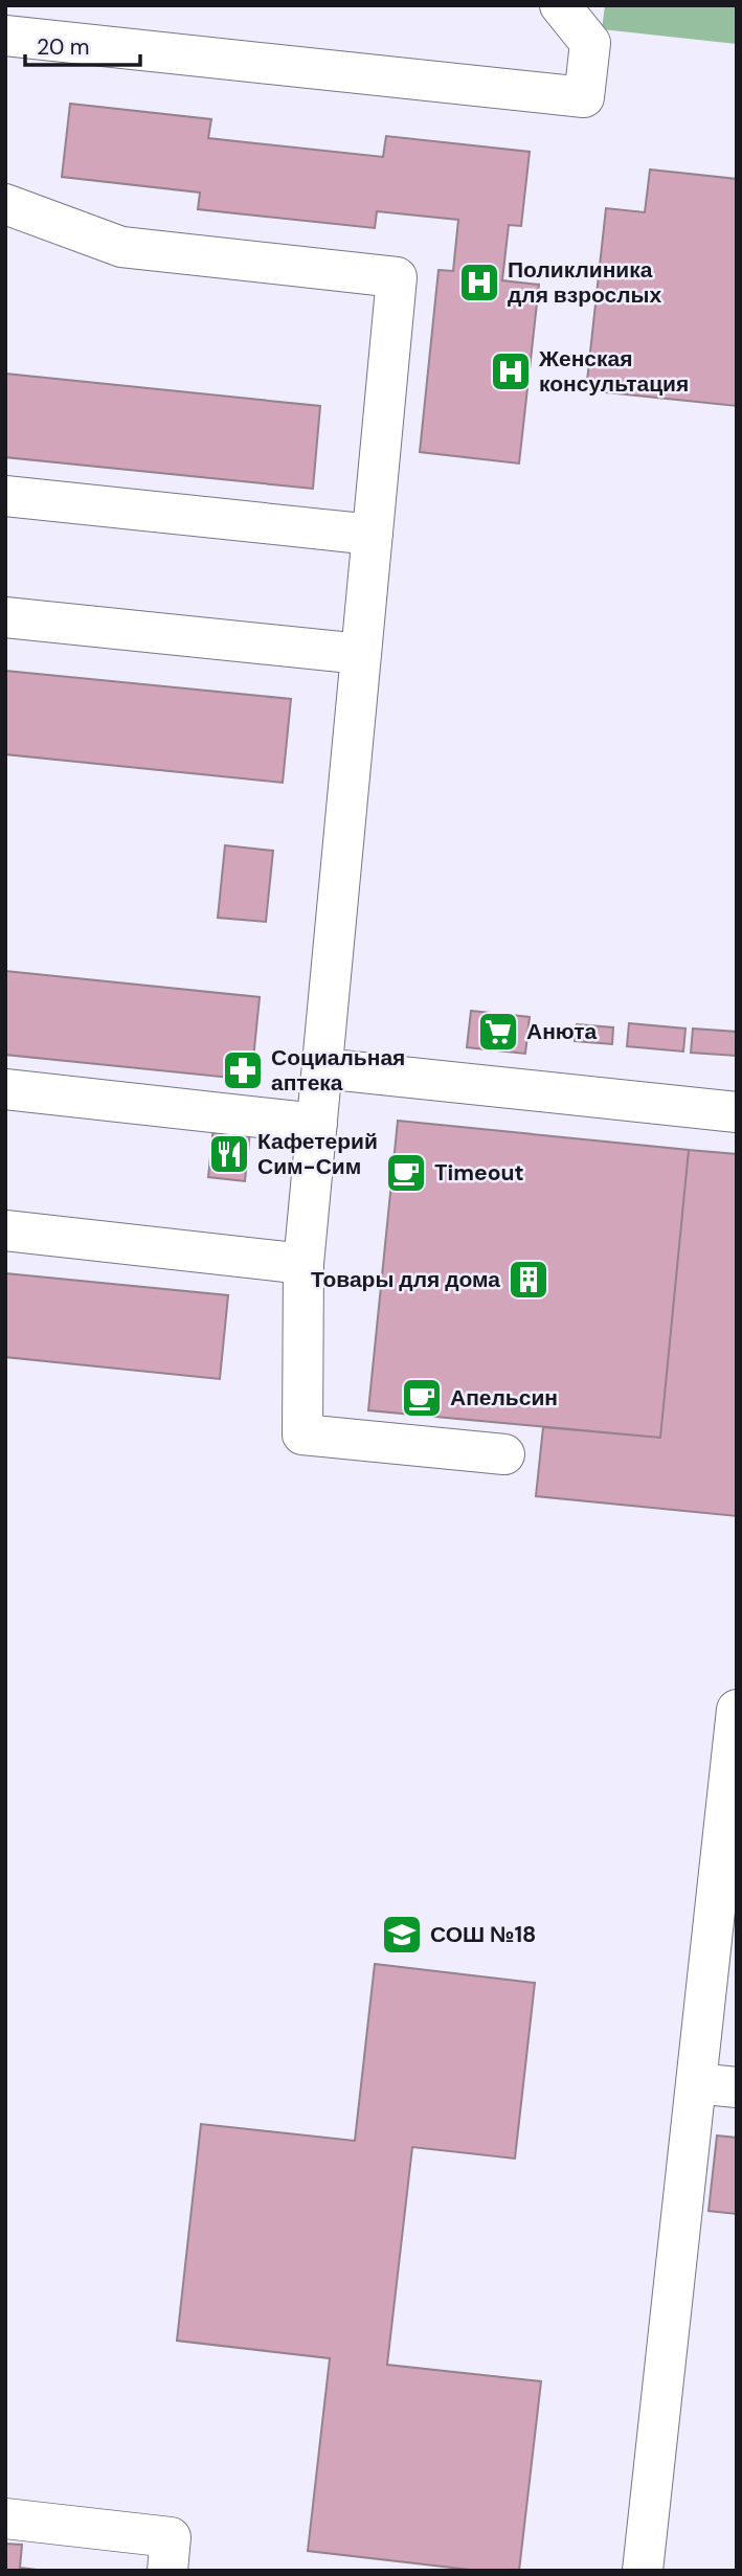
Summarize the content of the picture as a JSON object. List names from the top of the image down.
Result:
{
  "places": {
    "hospital": ["Поликлиника для взрослых", "Женская консультация"],
    "supermarket": ["Анюта"],
    "pharmacy": ["Социальная аптека"],
    "restaurant": ["Кафетерий Сим-Сим"],
    "cafe": ["Timeout", "Апельсин"],
    "building": ["Товары для дома"],
    "school or university": ["СОШ №18"]
  },
  "scale_bar": "20 m"
}
